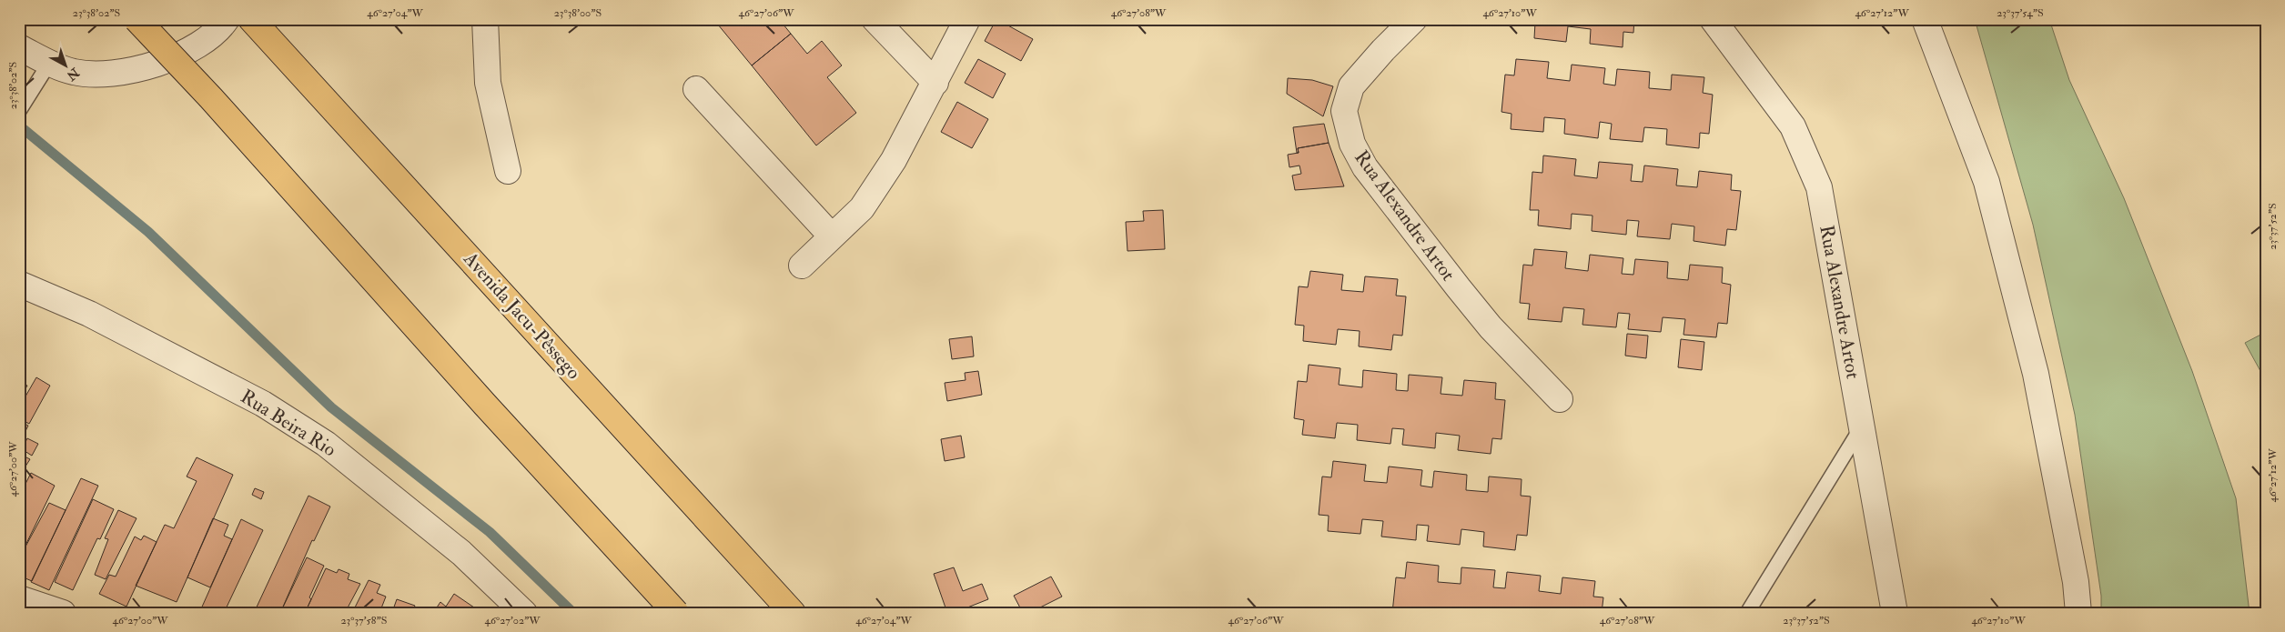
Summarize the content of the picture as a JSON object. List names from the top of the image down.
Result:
{
  "streets": {
    "highway": ["Avenida Jacu-Pêssego"],
    "street": ["Rua Alexandre Artot", "Rua Beira Rio"]
  },
  "north": "bottom right",
  "coordinates": [
    "23°38'02\"S",
    "46°27'04\"W",
    "23°38'00\"S",
    "46°27'06\"W",
    "46°27'08\"W",
    "46°27'10\"W",
    "46°27'12\"W",
    "23°37'54\"S",
    "23°37'52\"S",
    "46°27'00\"W",
    "23°37'58\"S",
    "46°27'02\"W"
  ]
}
